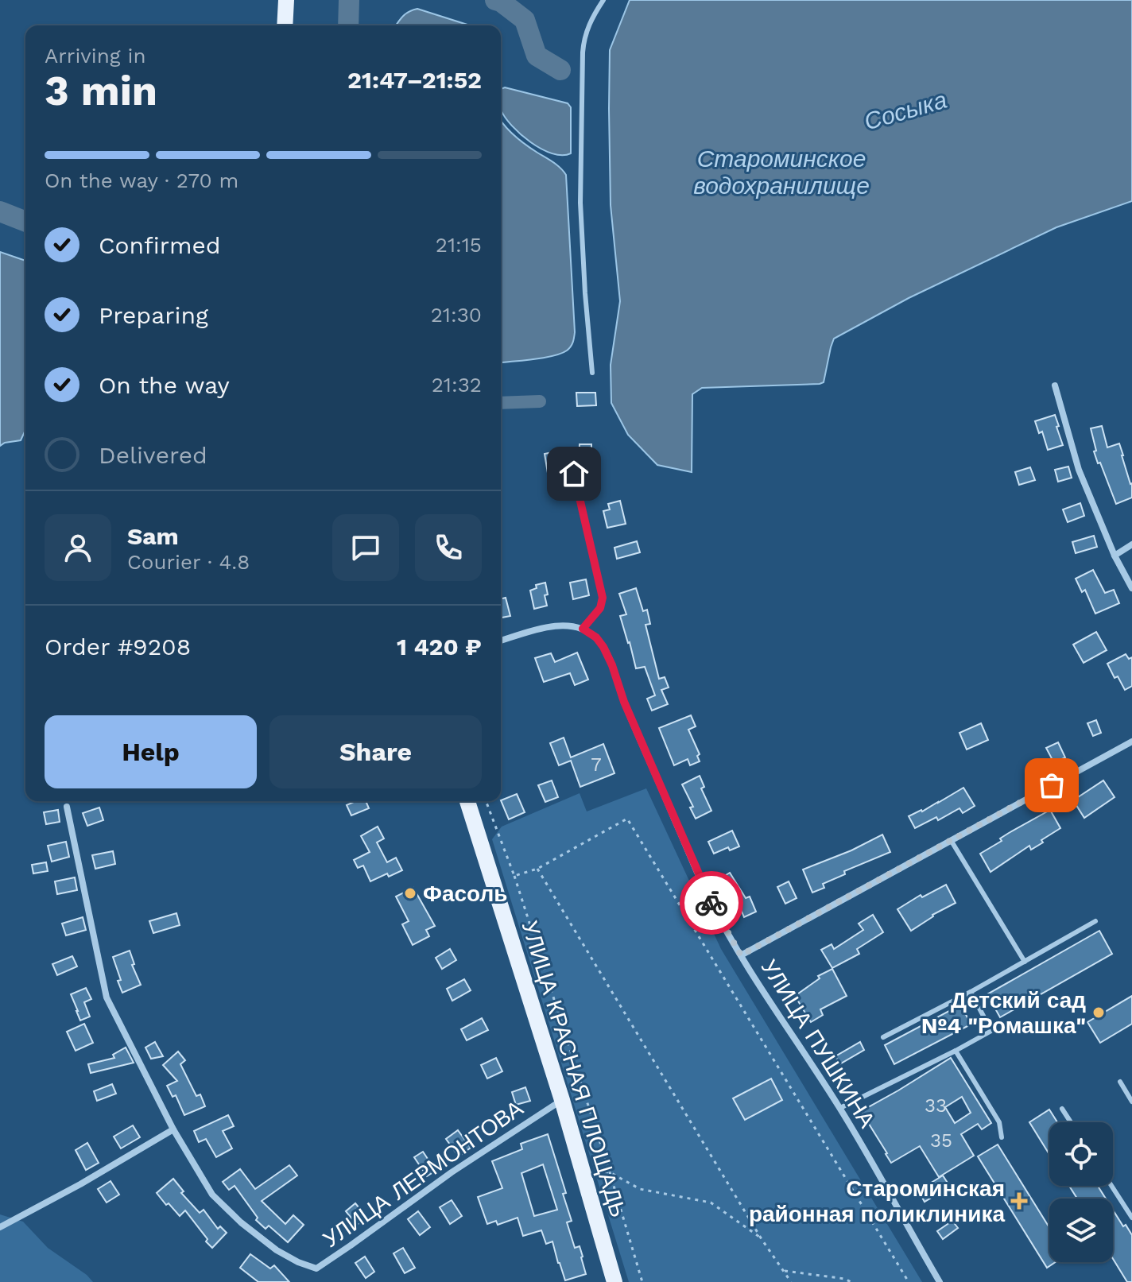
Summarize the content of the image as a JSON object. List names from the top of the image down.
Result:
{
  "streets": {
    "main road": ["УЛИЦА КРАСНАЯ ПЛОЩАДЬ"],
    "street": ["УЛИЦА ПУШКИНА", "УЛИЦА ЛЕРМОНТОВА"]
  },
  "crossings": [
    ["УЛИЦА КРАСНАЯ ПЛОЩАДЬ", "УЛИЦА ЛЕРМОНТОВА"]
  ],
  "water": ["Сосыка", "Староминское водохранилище"],
  "places": {
    "other": ["Фасоль", "Детский сад №4 \"Ромашка\""],
    "health": ["Староминская районная поликлиника"]
  },
  "house_numbers": ["7", "33", "35"],
  "page": {
    "heading": ["3 min", "Arriving in", "21:47–21:52"],
    "panel": [
      "Sam",
      "Courier · 4.8",
      "Order #9208",
      "1 420 ₽"
    ],
    "bar": "On the way · 270 m",
    "list": [
      ["Confirmed", "21:15"],
      ["Preparing", "21:30"],
      ["On the way", "21:32"],
      "Delivered"
    ],
    "buttons": ["Help", "Share"]
  }
}
